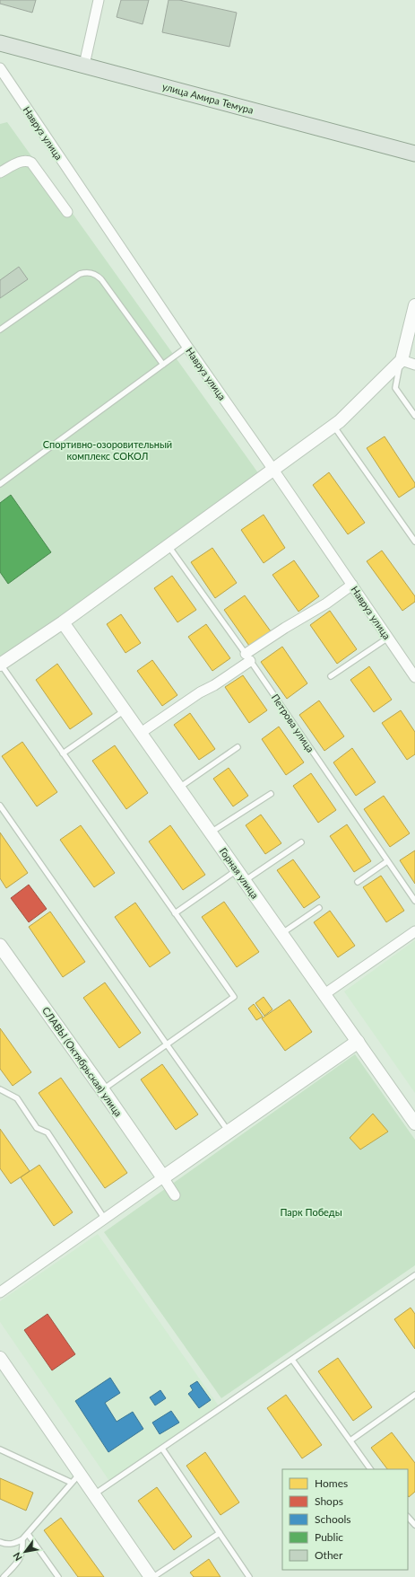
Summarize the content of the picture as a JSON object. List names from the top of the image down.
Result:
{
  "streets": {
    "main road": ["улица Амира Темура", "СЛАВЫ (Октябрьская) улица"],
    "street": ["Навруз улица", "Горная улица"],
    "lane": ["Петрова улица"]
  },
  "parks": ["Спортивно-озоровительный комплекс СОКОЛ", "Парк Победы"],
  "legend": [
    "Homes",
    "Shops",
    "Schools",
    "Public",
    "Other"
  ],
  "north": "bottom left"
}
